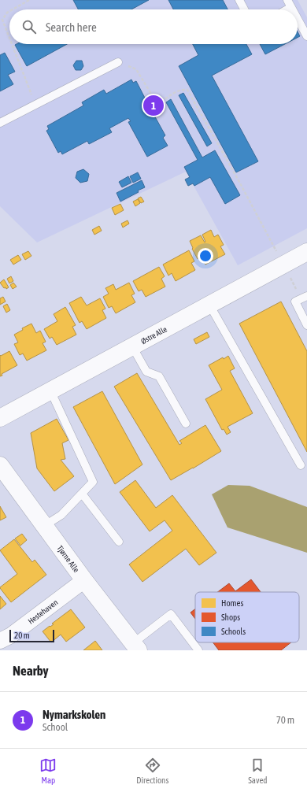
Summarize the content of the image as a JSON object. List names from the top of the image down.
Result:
{
  "streets": {
    "street": ["Østre Alle", "Tjørne Alle", "Hestehaven"]
  },
  "crossings": [
    ["Tjørne Alle", "Hestehaven"]
  ],
  "legend": ["Homes", "Shops", "Schools"],
  "scale_bar": "20 m",
  "page": {
    "search": "Search here",
    "pins": "1",
    "scale": "20 m",
    "heading": "Nearby",
    "list": [
      {
        "mark": "1",
        "name": "Nymarkskolen",
        "note": "School",
        "value": "70 m"
      }
    ],
    "nav": ["Map", "Directions", "Saved"]
  }
}
